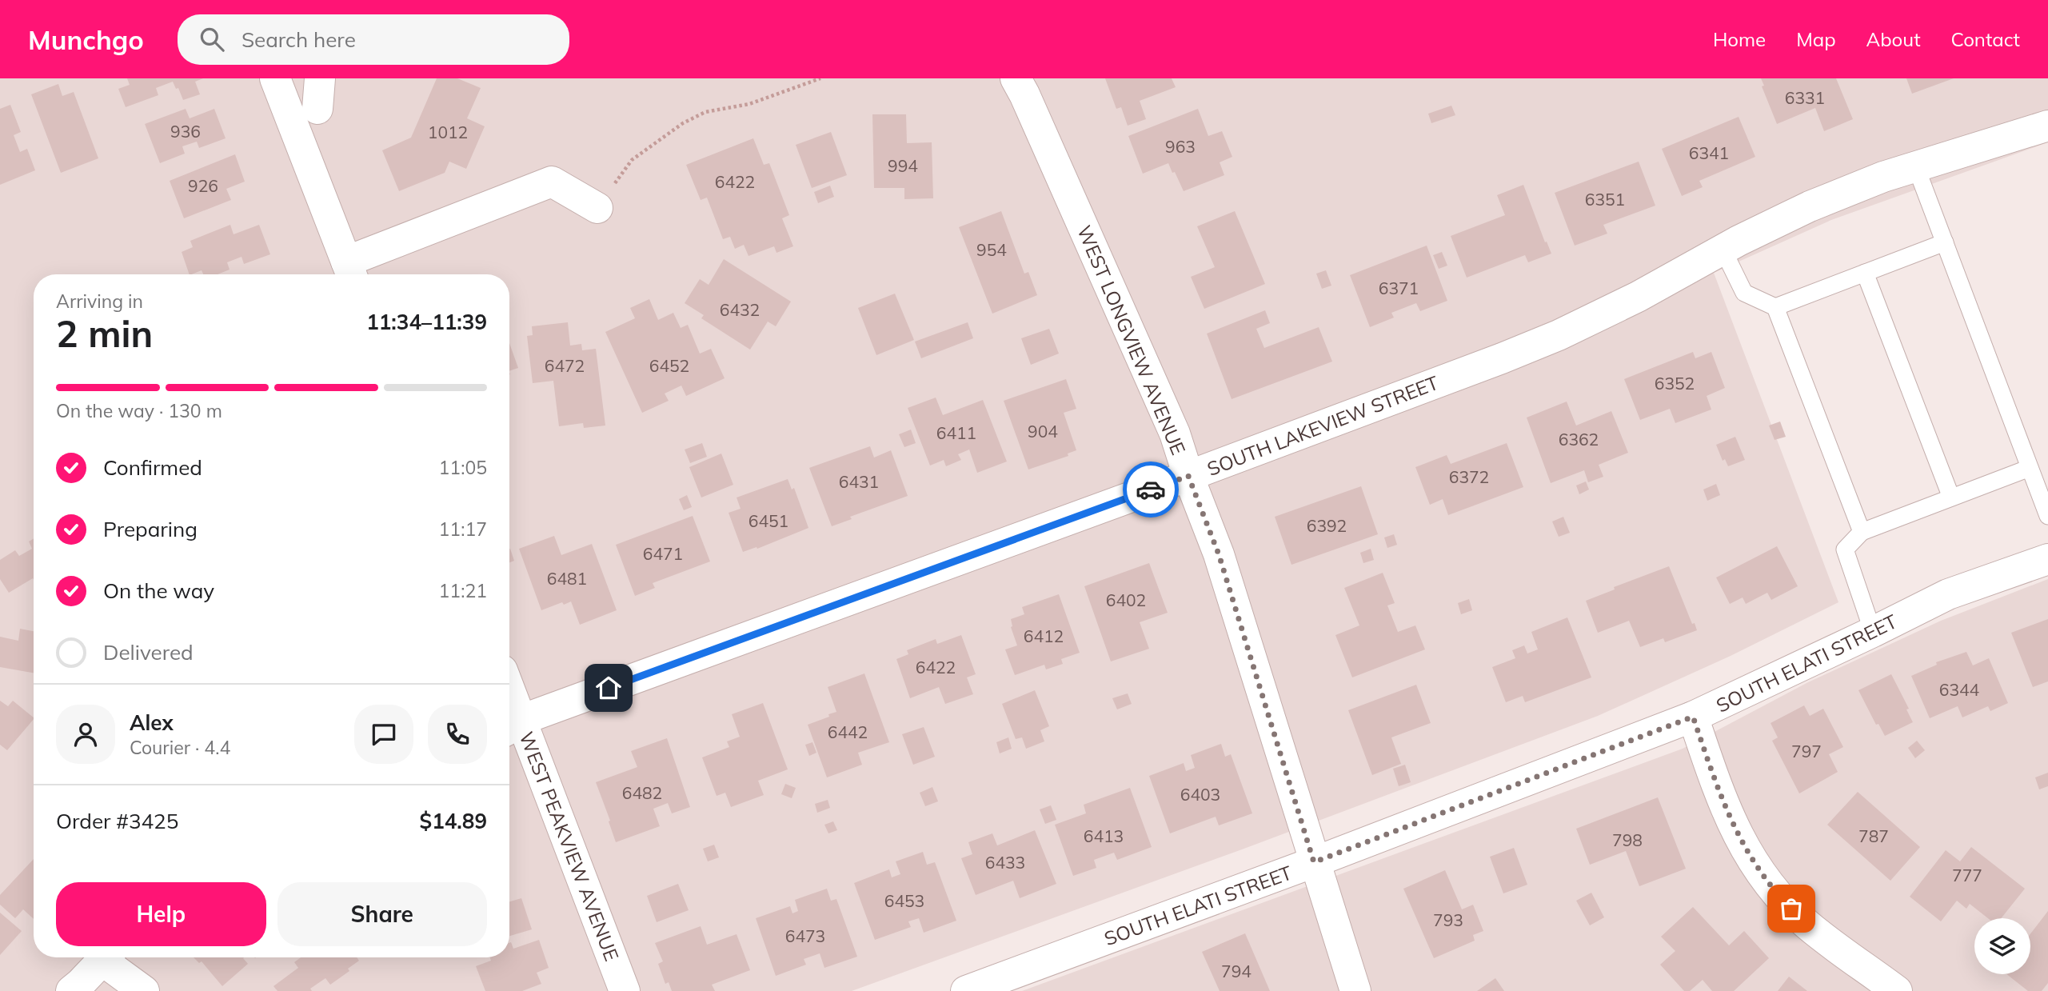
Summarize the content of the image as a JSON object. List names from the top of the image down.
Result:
{
  "streets": {
    "street": [
      "WEST LONGVIEW AVENUE",
      "SOUTH LAKEVIEW STREET",
      "SOUTH ELATI STREET",
      "WEST PEAKVIEW AVENUE"
    ]
  },
  "crossings": [
    ["WEST LONGVIEW AVENUE", "SOUTH LAKEVIEW STREET"],
    ["WEST LONGVIEW AVENUE", "SOUTH ELATI STREET"],
    ["SOUTH LAKEVIEW STREET", "WEST PEAKVIEW AVENUE"]
  ],
  "house_numbers": [
    "6331",
    "936",
    "1012",
    "963",
    "6341",
    "994",
    "6422",
    "926",
    "6351",
    "954",
    "6371",
    "6432",
    "6472",
    "6452",
    "6352",
    "904",
    "6411",
    "6362",
    "6372",
    "6431",
    "6451",
    "6392",
    "6471",
    "6481",
    "6402",
    "6412",
    "6422",
    "6344",
    "6442",
    "797",
    "6482",
    "6403",
    "6413",
    "787",
    "798",
    "6433",
    "777",
    "6453",
    "793",
    "6473",
    "794"
  ],
  "page": {
    "header": "Munchgo",
    "search": "Search here",
    "nav": [
      "Home",
      "Map",
      "About",
      "Contact"
    ],
    "heading": ["2 min", "Arriving in", "11:34–11:39"],
    "panel": [
      "Alex",
      "Courier · 4.4",
      "Order #3425",
      "$14.89"
    ],
    "bar": "On the way · 130 m",
    "list": [
      ["Confirmed", "11:05"],
      ["Preparing", "11:17"],
      ["On the way", "11:21"],
      "Delivered"
    ],
    "buttons": ["Help", "Share"]
  }
}
